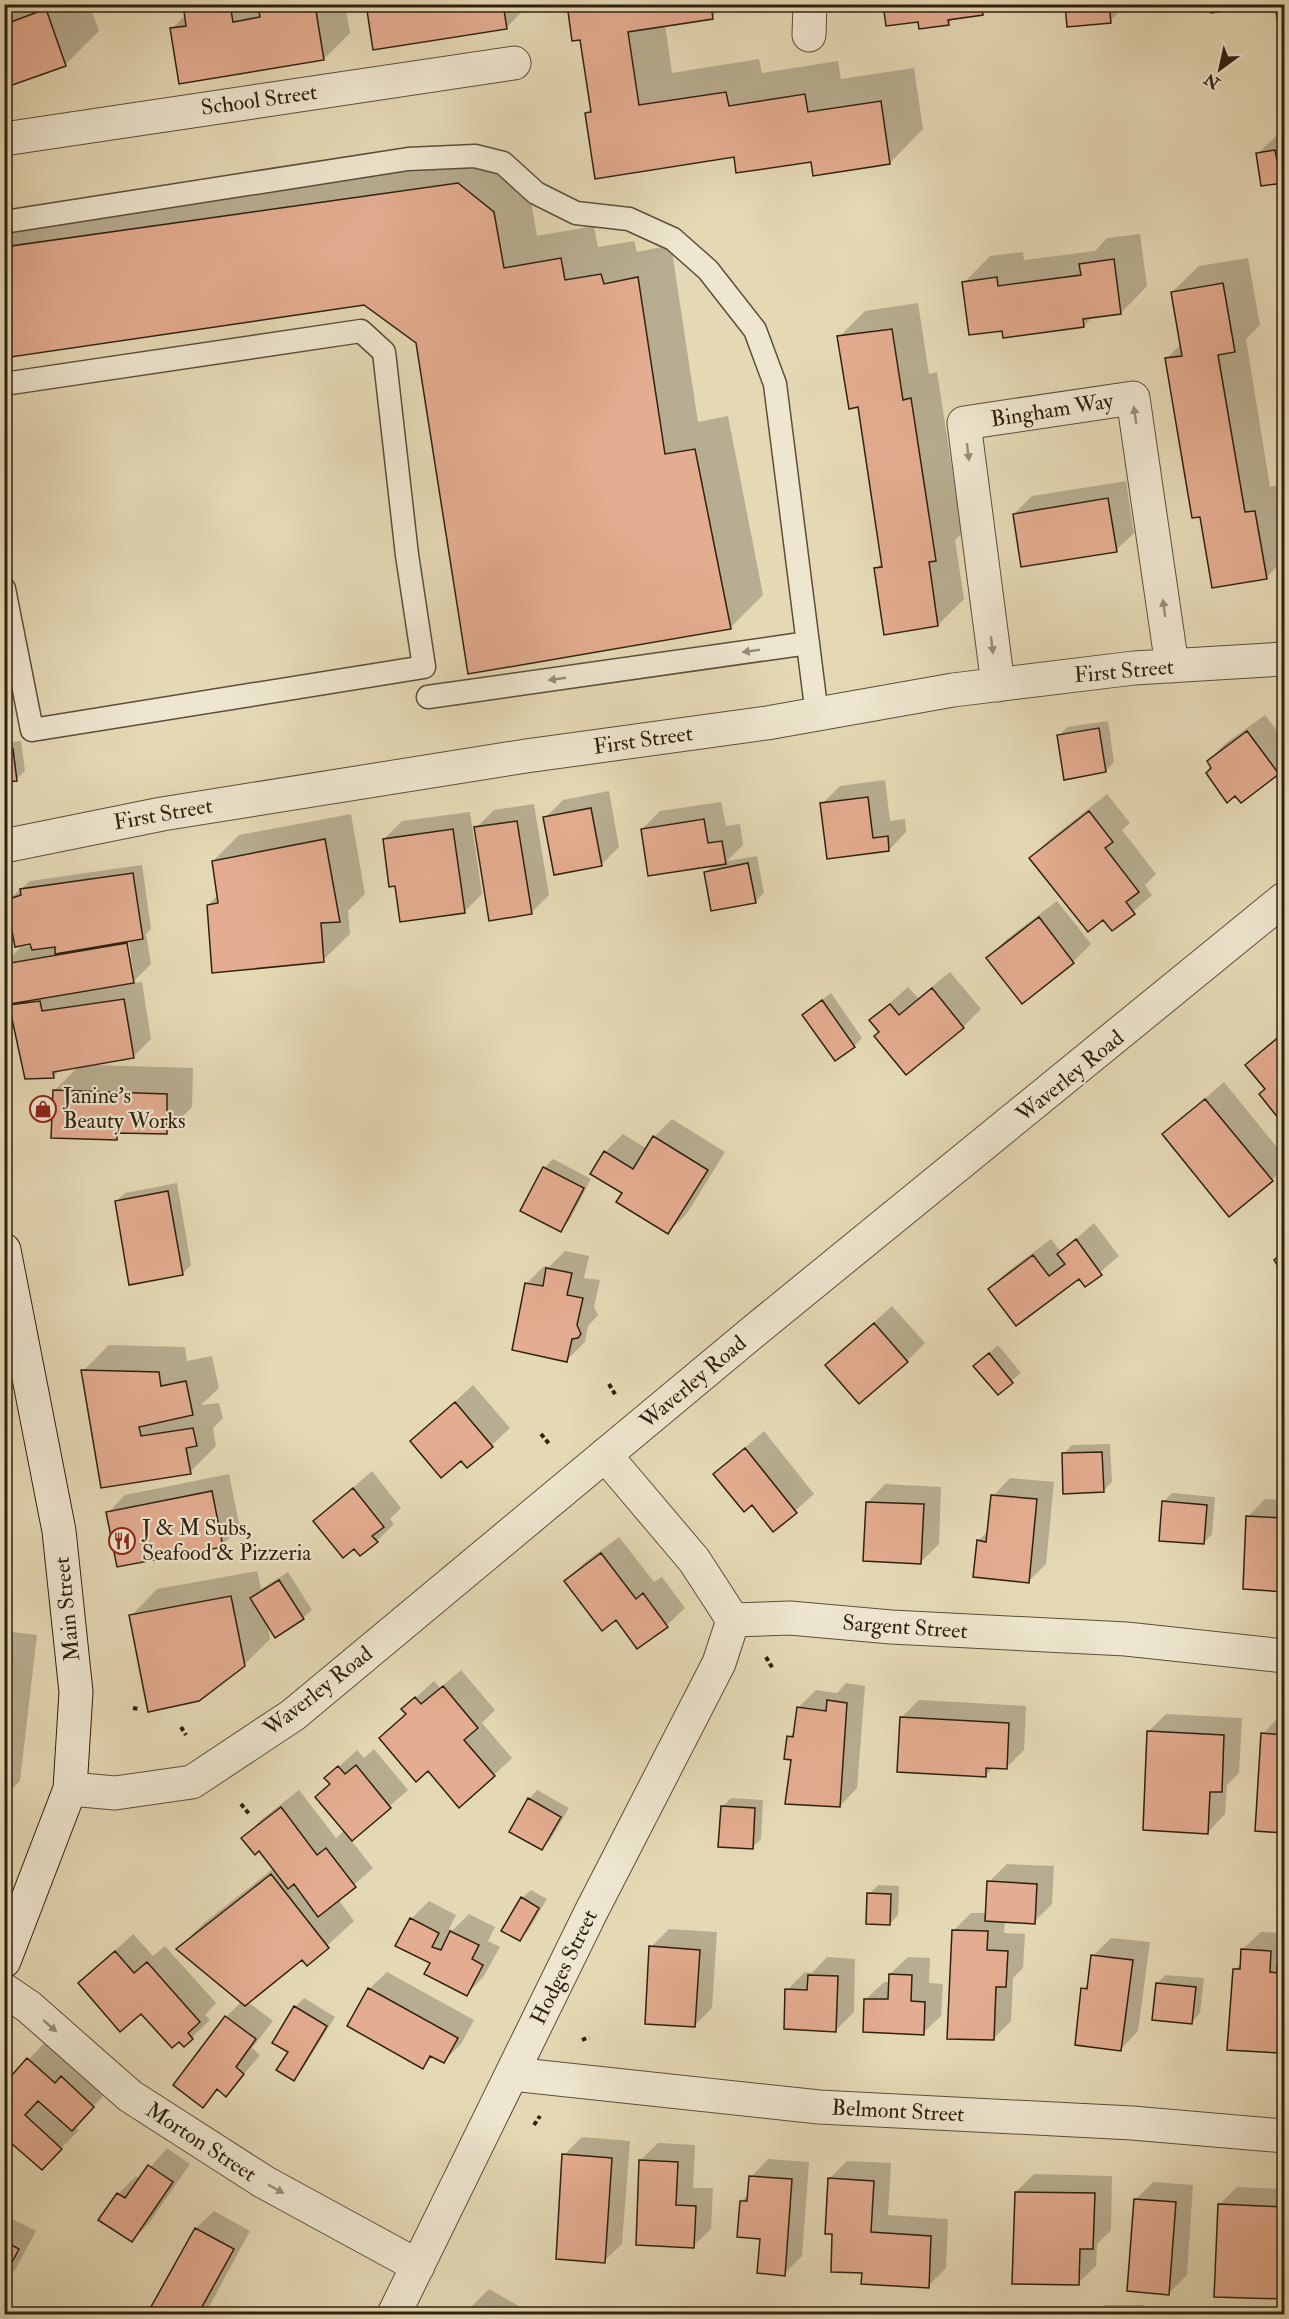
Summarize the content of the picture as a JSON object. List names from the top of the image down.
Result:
{
  "streets": {
    "street": [
      "School Street",
      "Bingham Way",
      "First Street",
      "Waverley Road",
      "Main Street",
      "Sargent Street",
      "Hodges Street",
      "Belmont Street",
      "Morton Street"
    ]
  },
  "crossings": [
    ["Bingham Way", "First Street"],
    ["Waverley Road", "Main Street"],
    ["Sargent Street", "Hodges Street"],
    ["Hodges Street", "Belmont Street"],
    ["Hodges Street", "Morton Street"]
  ],
  "one_way": ["Morton Street"],
  "places": {
    "shop": ["Janine's Beauty Works"],
    "restaurant": ["J & M Subs, Seafood & Pizzeria"]
  },
  "north": "bottom left"
}
